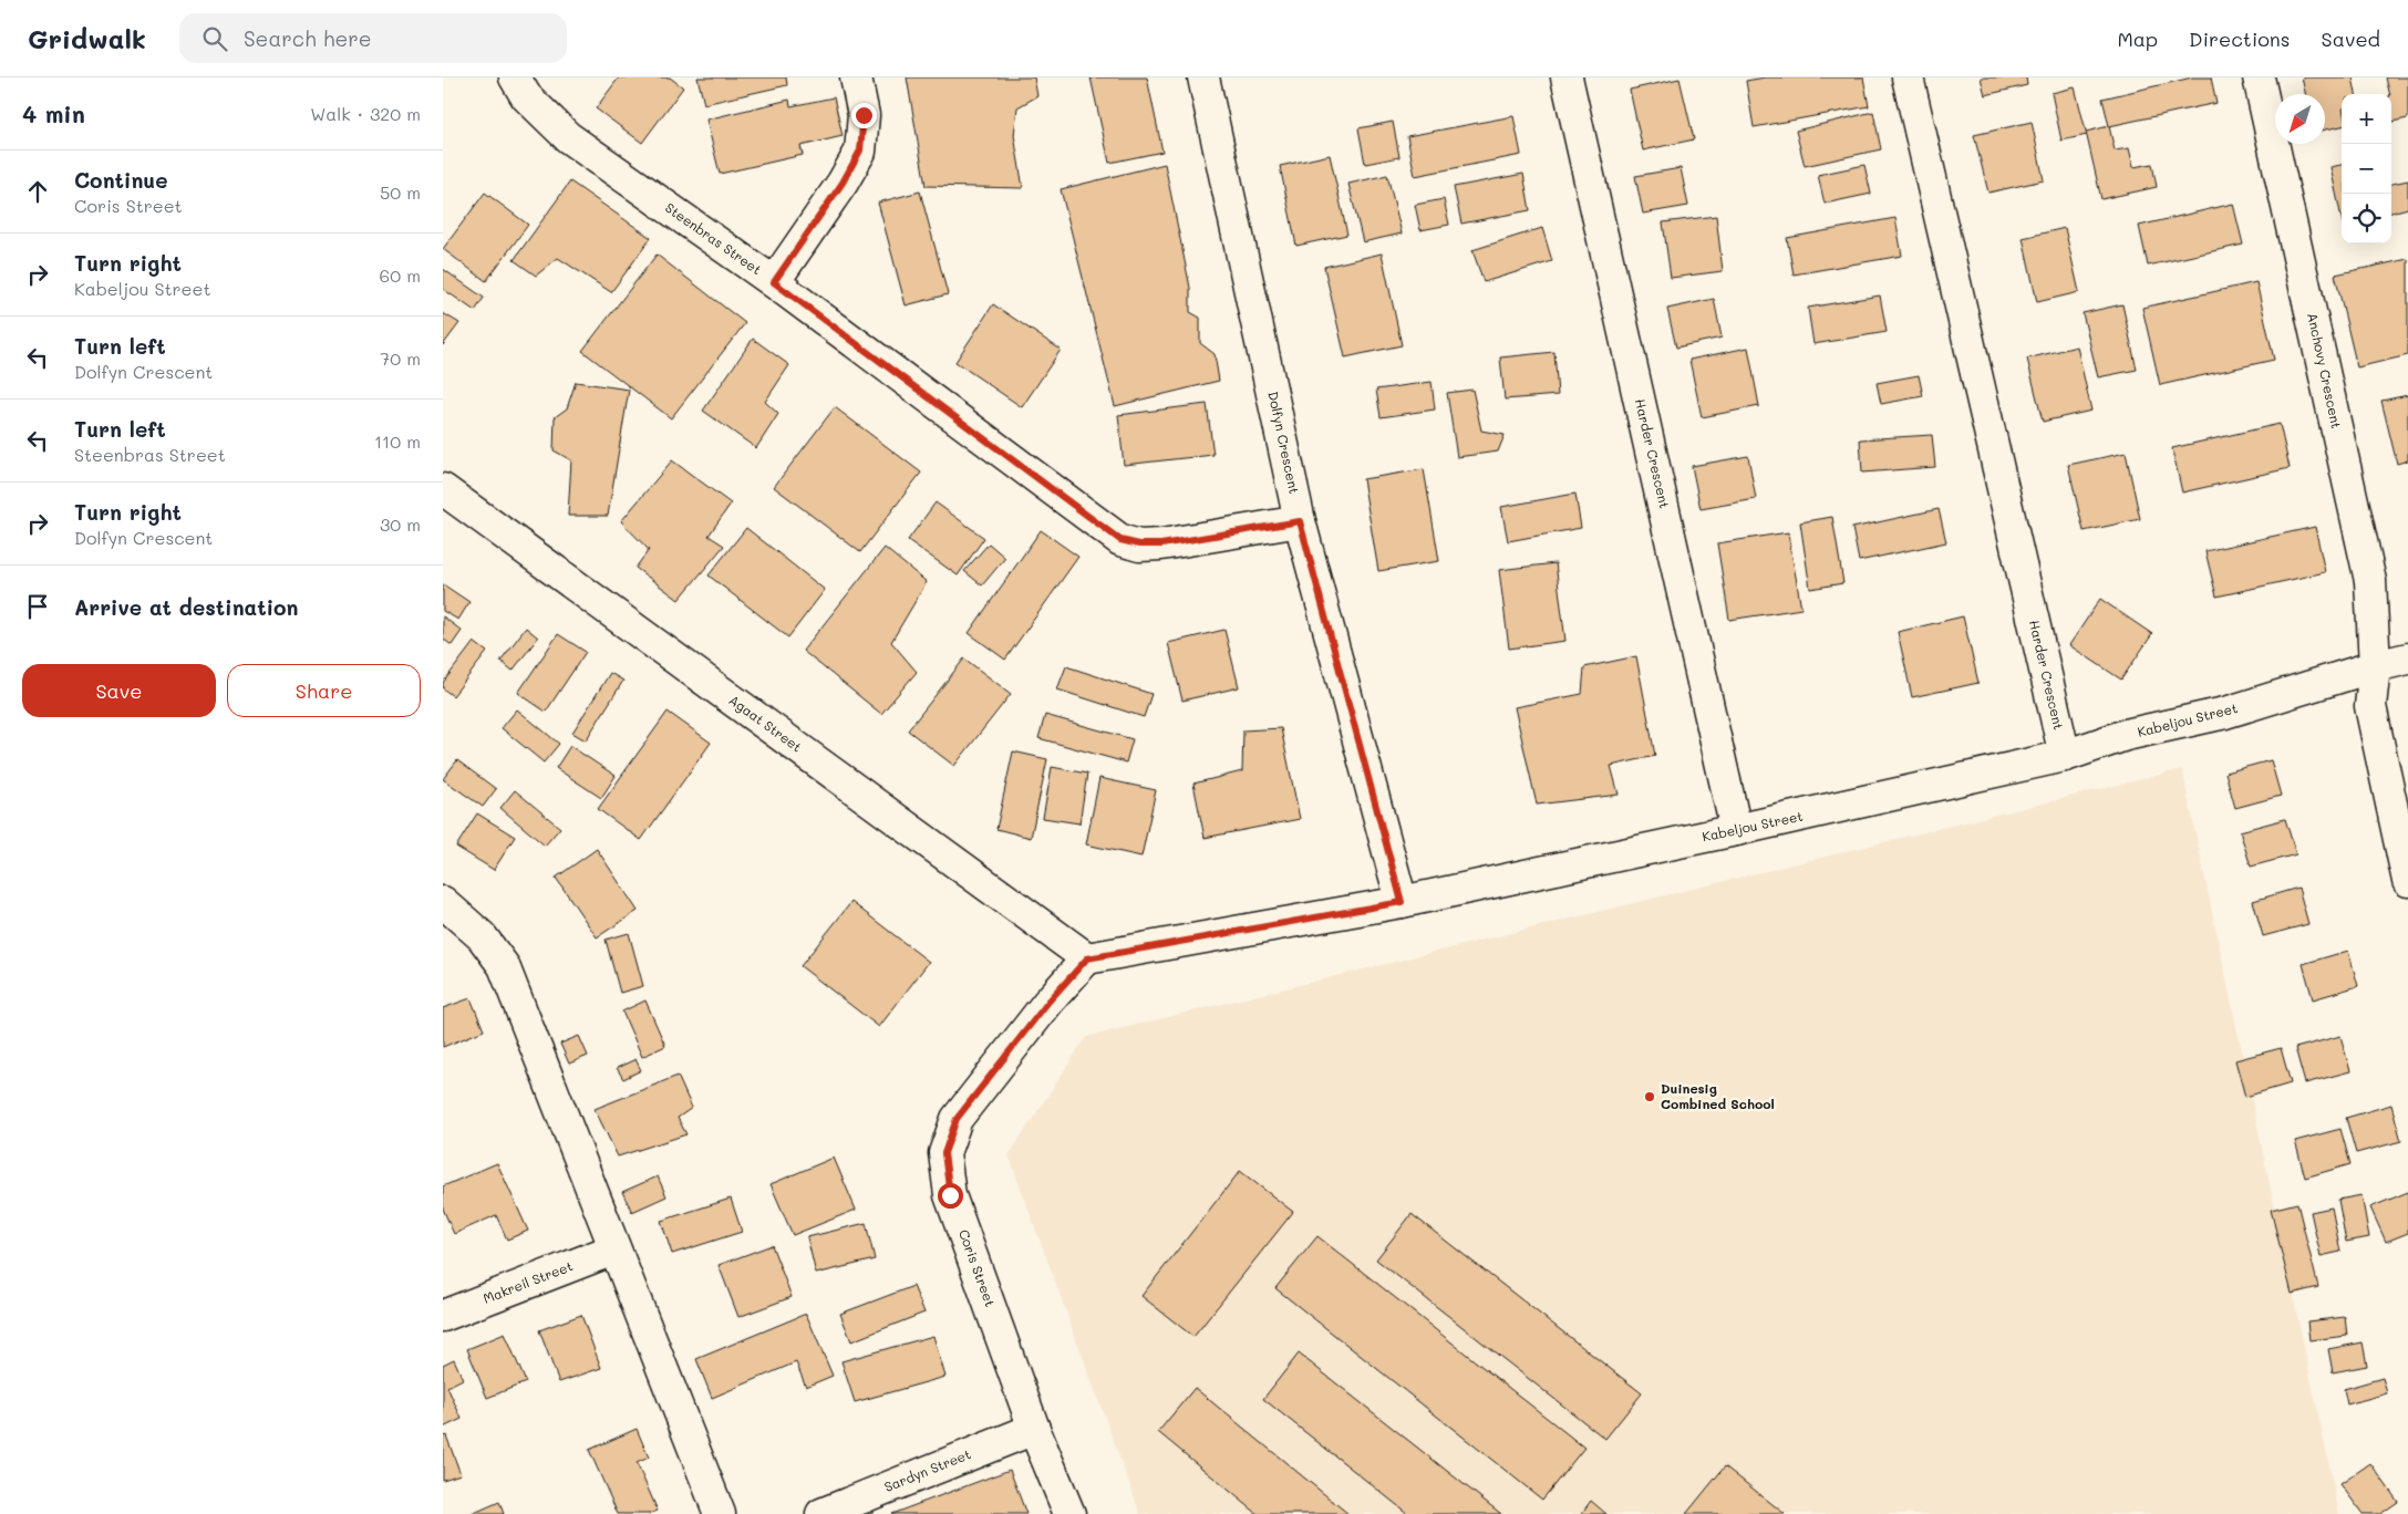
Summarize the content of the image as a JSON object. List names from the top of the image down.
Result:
{
  "streets": {
    "street": [
      "Steenbras Street",
      "Anchovy Crescent",
      "Dolfyn Crescent",
      "Harder Crescent",
      "Kabeljou Street",
      "Agaat Street",
      "Coris Street",
      "Makreil Street",
      "Sardyn Street"
    ]
  },
  "crossings": [
    ["Steenbras Street", "Dolfyn Crescent"],
    ["Anchovy Crescent", "Kabeljou Street"],
    ["Dolfyn Crescent", "Kabeljou Street"],
    ["Harder Crescent", "Kabeljou Street"],
    ["Kabeljou Street", "Agaat Street"],
    ["Kabeljou Street", "Coris Street"],
    ["Agaat Street", "Coris Street"],
    ["Coris Street", "Sardyn Street"]
  ],
  "places": ["Duinesig Combined School"],
  "north": "bottom left",
  "page": {
    "header": "Gridwalk",
    "search": "Search here",
    "nav": ["Map", "Directions", "Saved"],
    "heading": ["4 min", "Walk · 320 m"],
    "map_buttons": ["+", "−"],
    "list": [
      ["Continue", "Coris Street", "50 m"],
      ["Turn right", "Kabeljou Street", "60 m"],
      ["Turn left", "Dolfyn Crescent", "70 m"],
      ["Turn left", "Steenbras Street", "110 m"],
      ["Turn right", "Dolfyn Crescent", "30 m"],
      "Arrive at destination"
    ],
    "buttons": ["Save", "Share"]
  }
}
